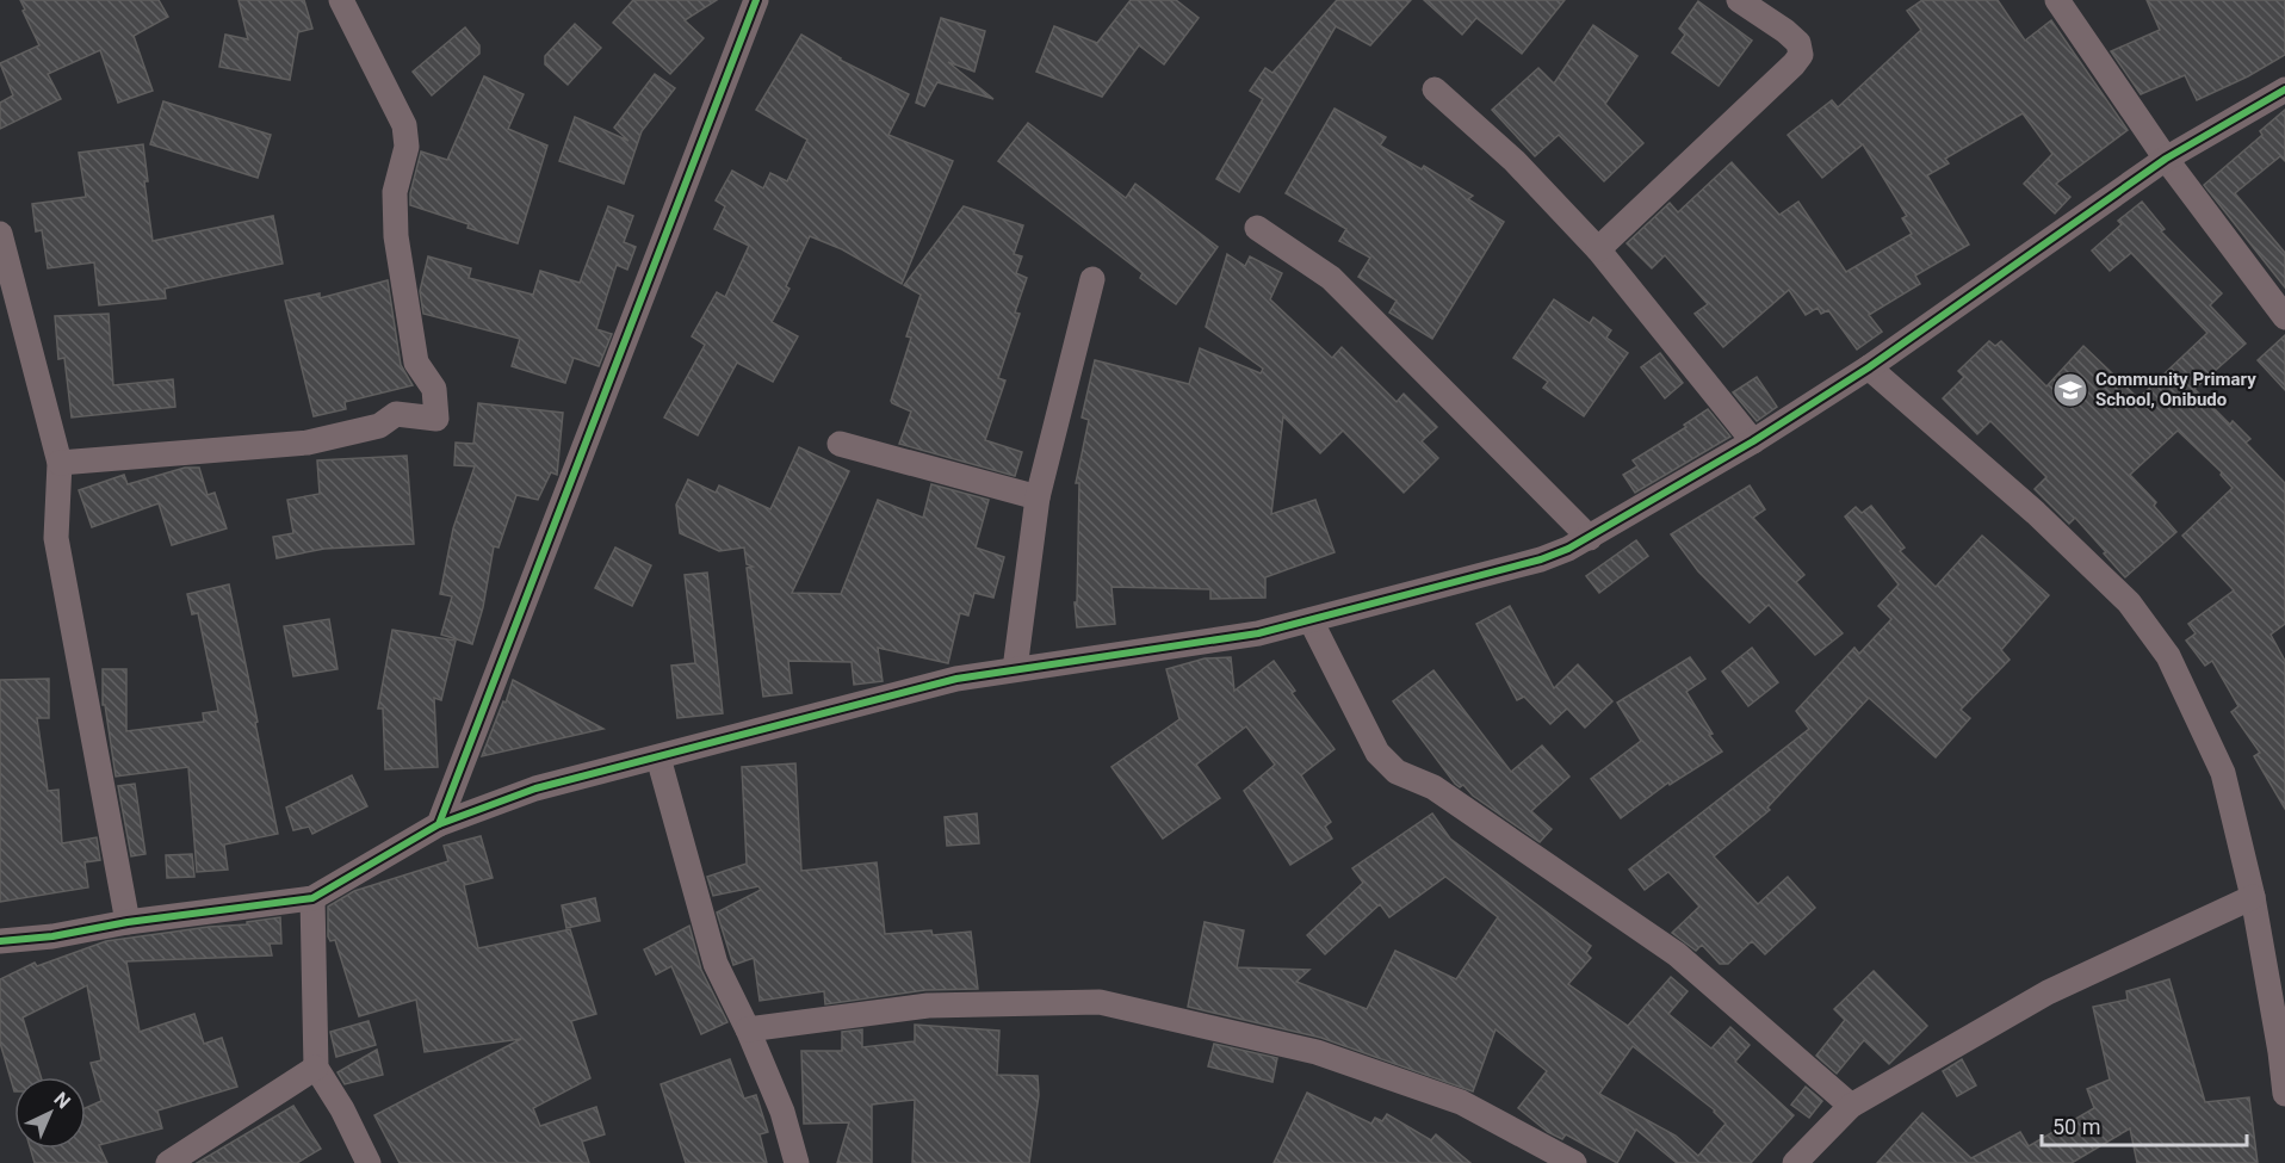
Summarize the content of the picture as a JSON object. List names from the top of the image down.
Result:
{
  "places": {
    "school or university": ["Community Primary School, Onibudo"]
  },
  "scale_bar": "50 m",
  "north": "top right"
}
